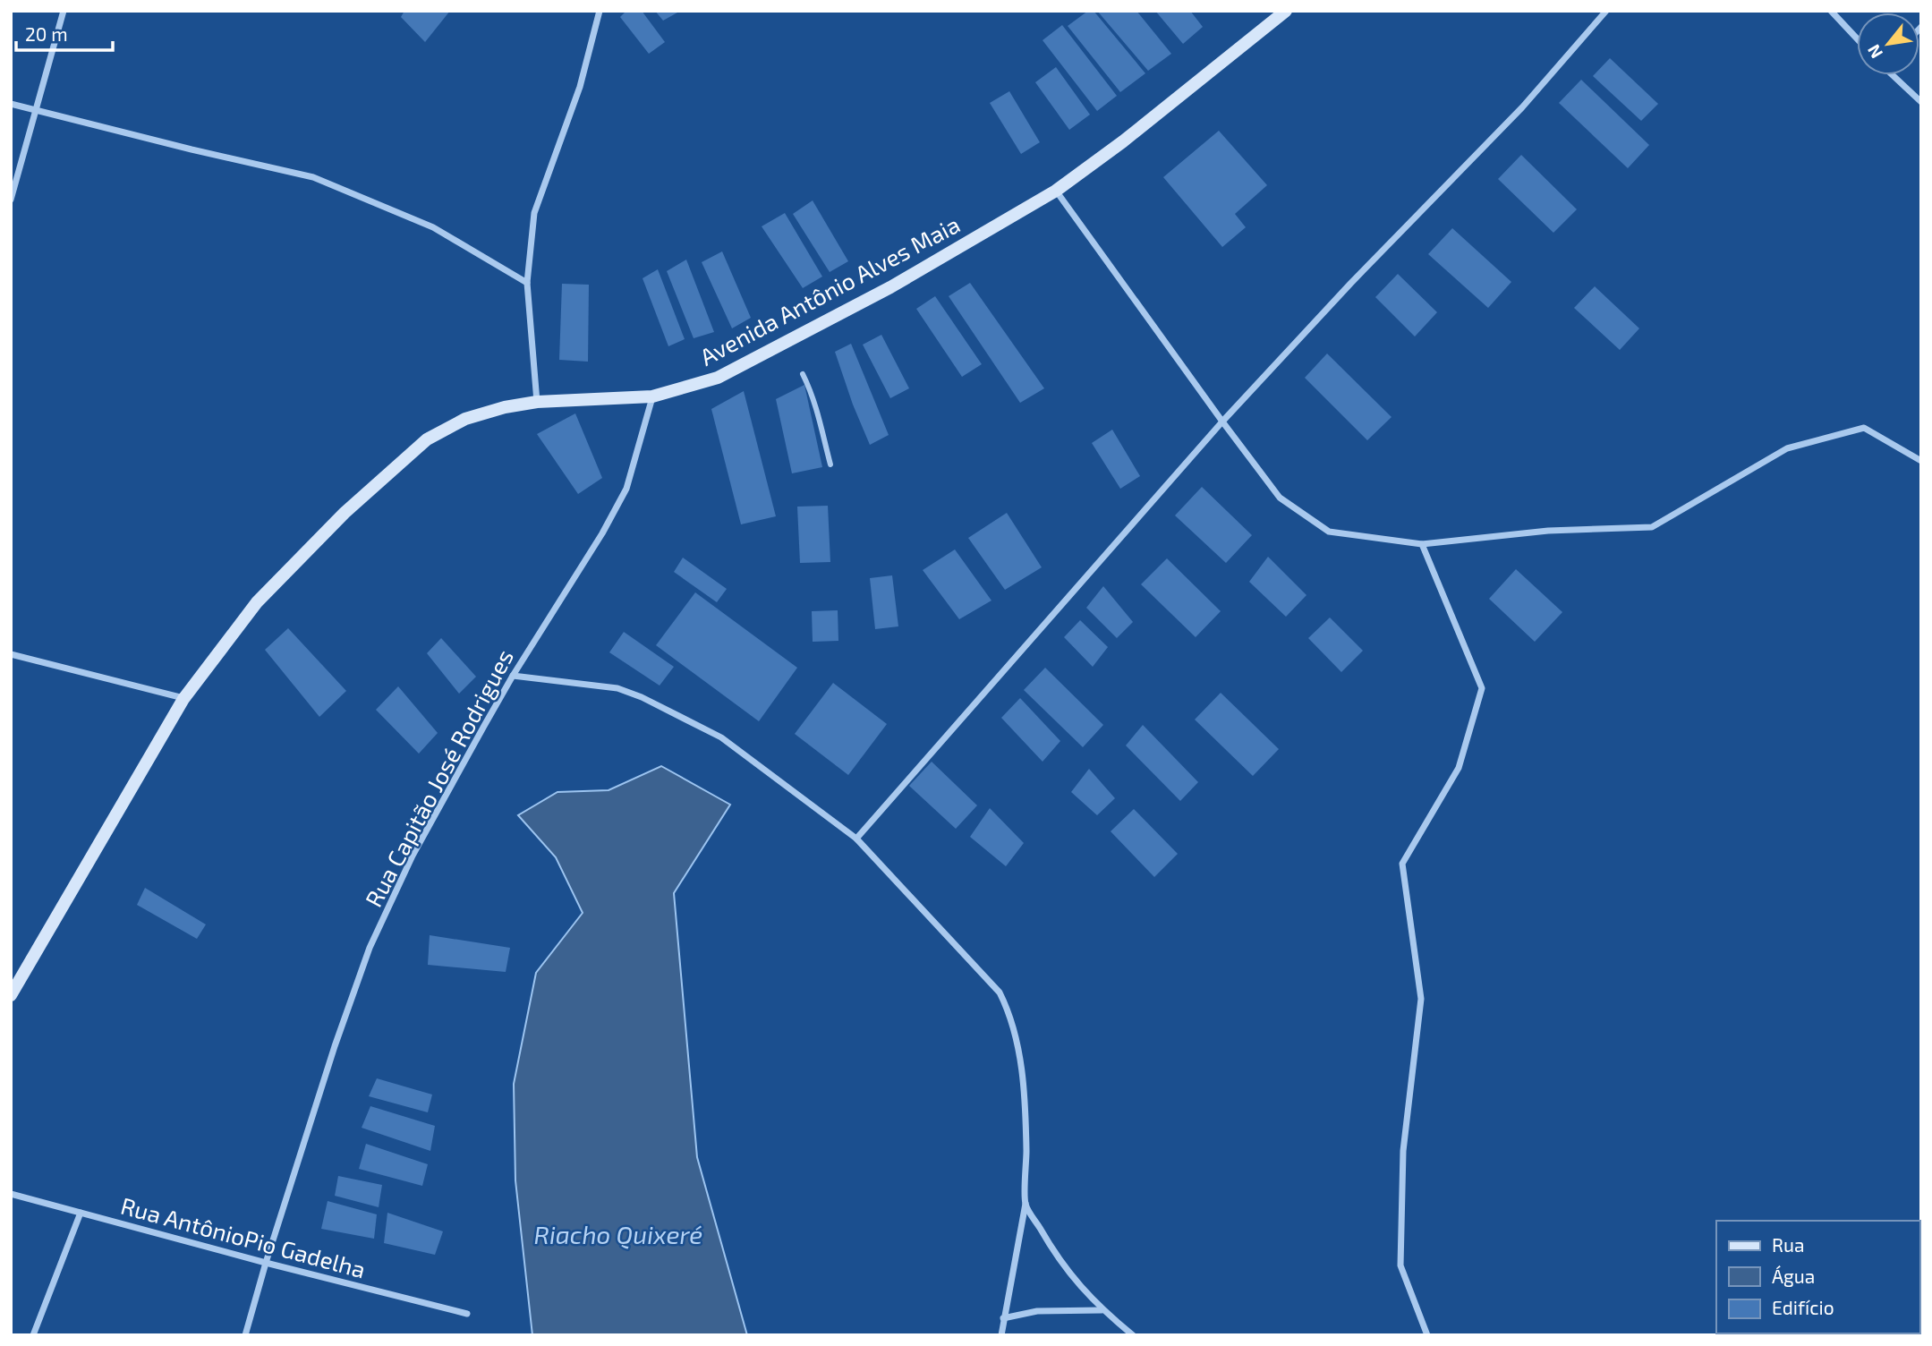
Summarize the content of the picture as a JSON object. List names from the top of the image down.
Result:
{
  "streets": {
    "main road": ["Avenida Antônio Alves Maia"],
    "street": ["Rua Capitão José Rodrigues", "Rua AntônioPio Gadelha"]
  },
  "crossings": [
    ["Avenida Antônio Alves Maia", "Rua Capitão José Rodrigues"],
    ["Rua Capitão José Rodrigues", "Rua AntônioPio Gadelha"]
  ],
  "water": ["Riacho Quixeré"],
  "legend": ["Rua", "Água", "Edifício"],
  "scale_bar": "20 m",
  "north": "bottom left"
}
